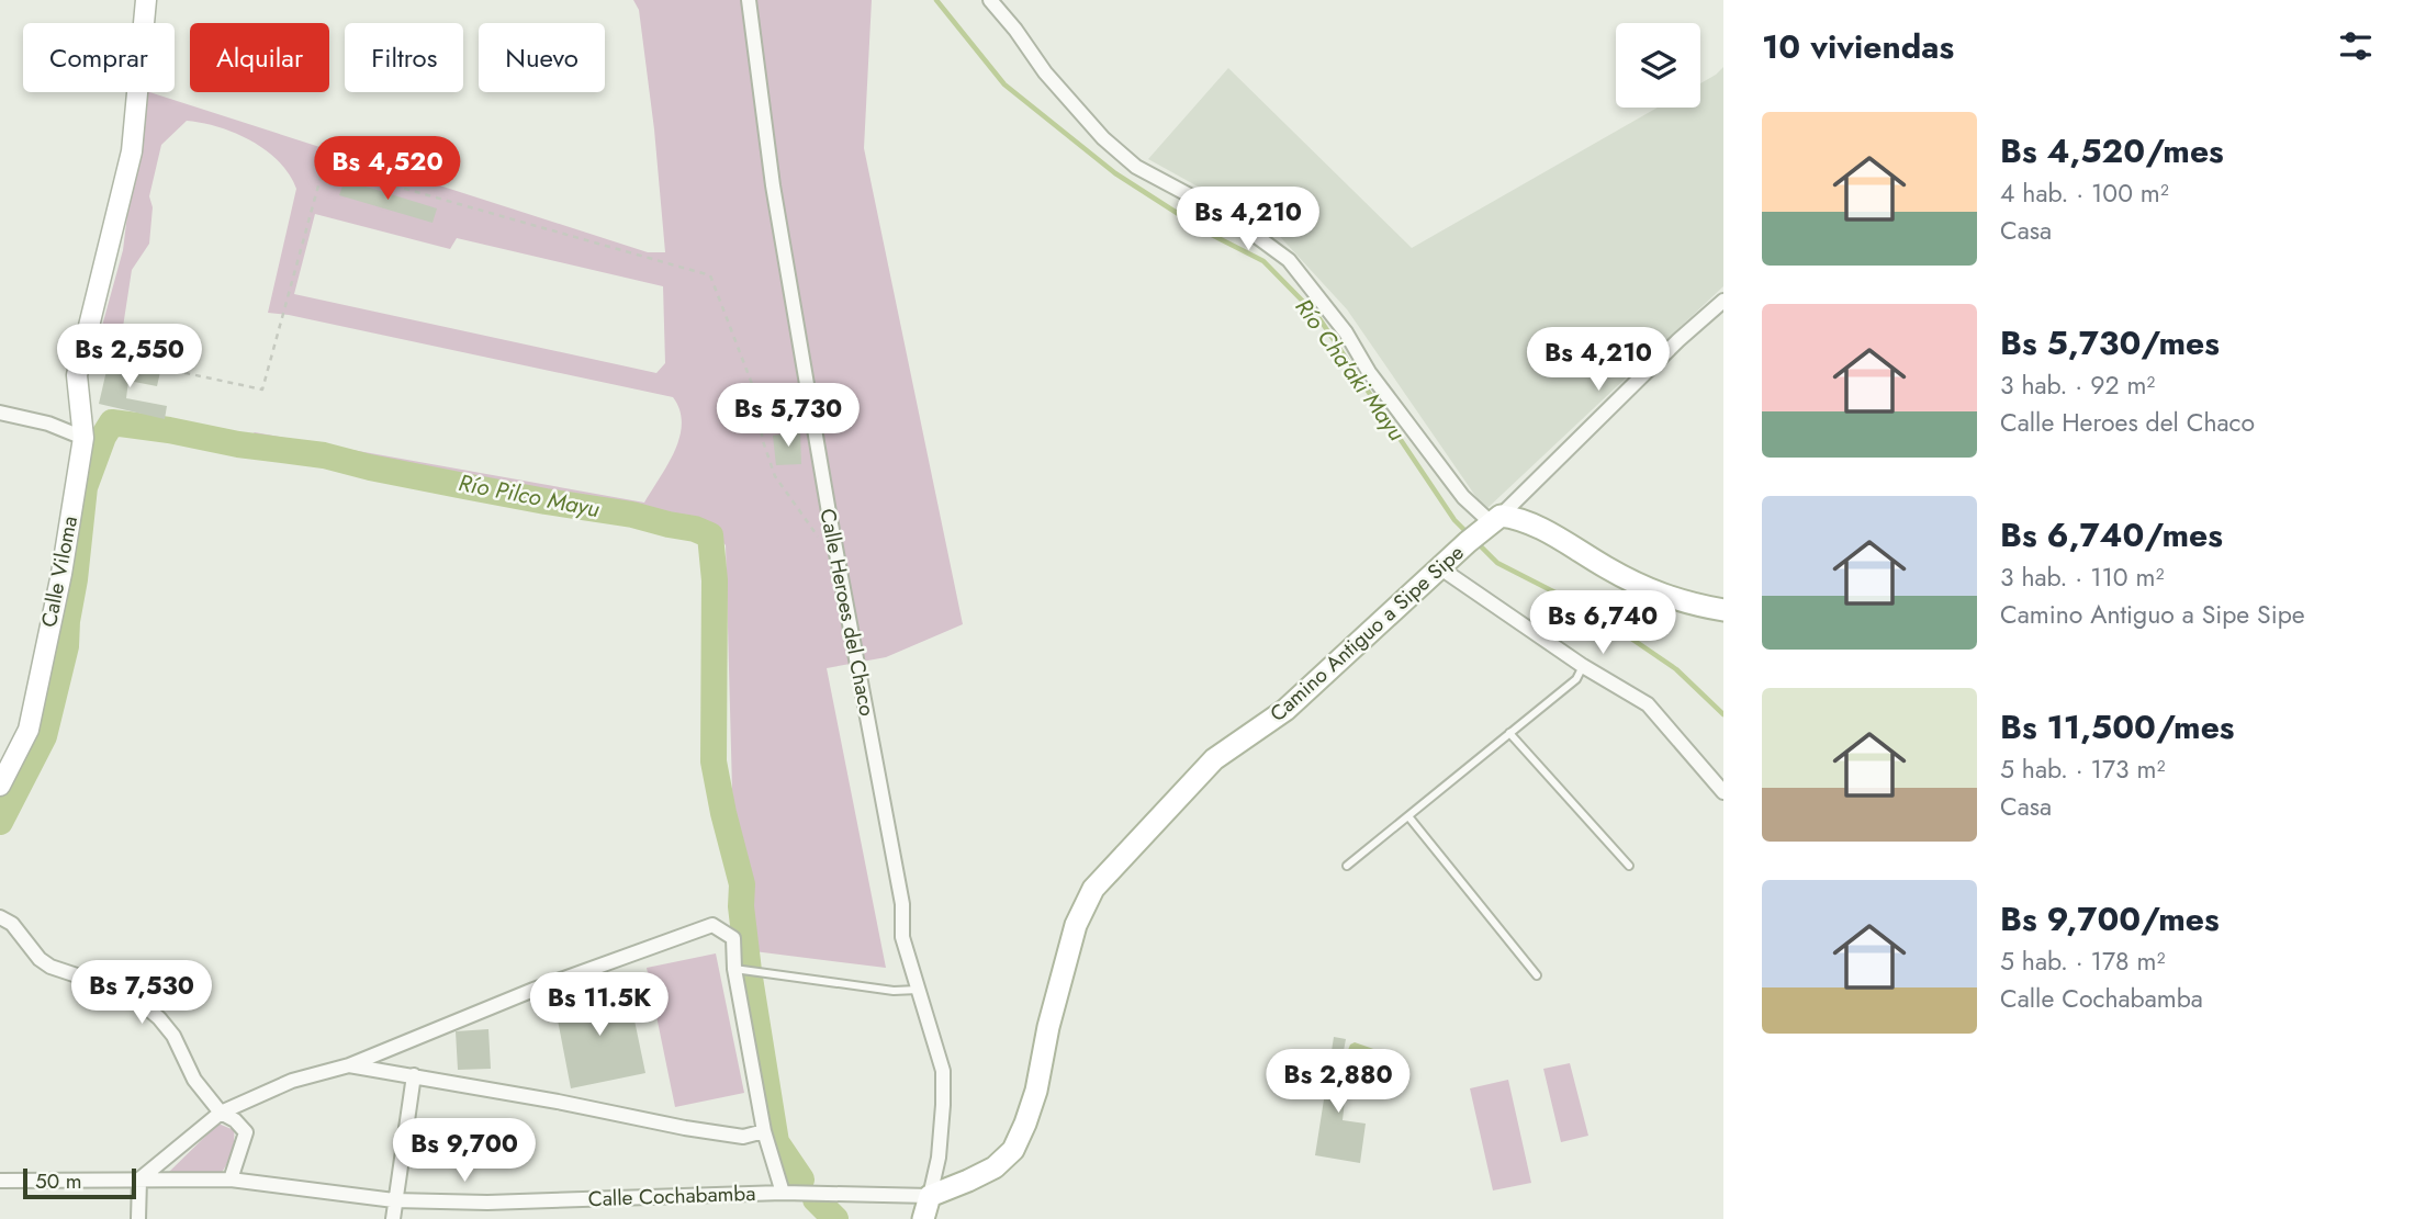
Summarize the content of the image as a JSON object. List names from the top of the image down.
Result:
{
  "streets": {
    "main road": ["Calle Heroes del Chaco", "Camino Antiguo a Sipe Sipe"],
    "street": ["Calle Viloma", "Calle Cochabamba"]
  },
  "crossings": [
    ["Calle Heroes del Chaco", "Camino Antiguo a Sipe Sipe"],
    ["Calle Heroes del Chaco", "Calle Cochabamba"],
    ["Camino Antiguo a Sipe Sipe", "Calle Cochabamba"]
  ],
  "water": ["Río Cha'aki Mayu", "Río Pilco Mayu"],
  "scale_bar": "50 m",
  "page": {
    "heading": "10 viviendas",
    "chip": [
      "Comprar",
      "Alquilar",
      "Filtros",
      "Nuevo"
    ],
    "list": [
      {
        "name": "Bs 4,520/mes",
        "note": "4 hab. · 100 m² · Casa"
      },
      {
        "name": "Bs 5,730/mes",
        "note": "3 hab. · 92 m² · Calle Heroes del Chaco"
      },
      {
        "name": "Bs 6,740/mes",
        "note": "3 hab. · 110 m² · Camino Antiguo a Sipe Sipe"
      },
      {
        "name": "Bs 11,500/mes",
        "note": "5 hab. · 173 m² · Casa"
      },
      {
        "name": "Bs 9,700/mes",
        "note": "5 hab. · 178 m² · Calle Cochabamba"
      }
    ],
    "price": [
      "Bs 4,520",
      "Bs 4,210",
      "Bs 2,550",
      "Bs 4,210",
      "Bs 5,730",
      "Bs 6,740",
      "Bs 7,530",
      "Bs 11.5K",
      "Bs 2,880",
      "Bs 9,700"
    ],
    "scale": "50 m"
  }
}
